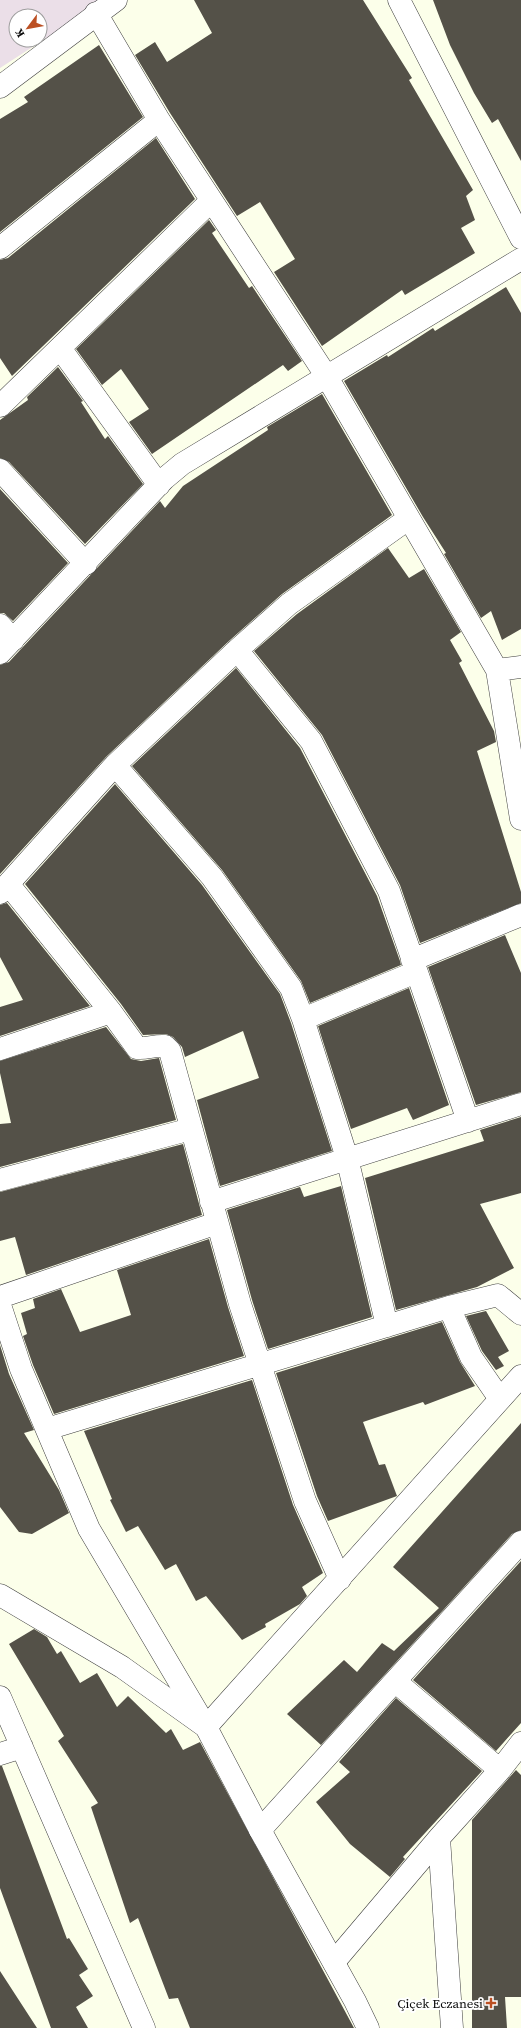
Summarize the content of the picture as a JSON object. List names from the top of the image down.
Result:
{
  "places": {
    "health": ["Çiçek Eczanesi"]
  },
  "north": "bottom left"
}
